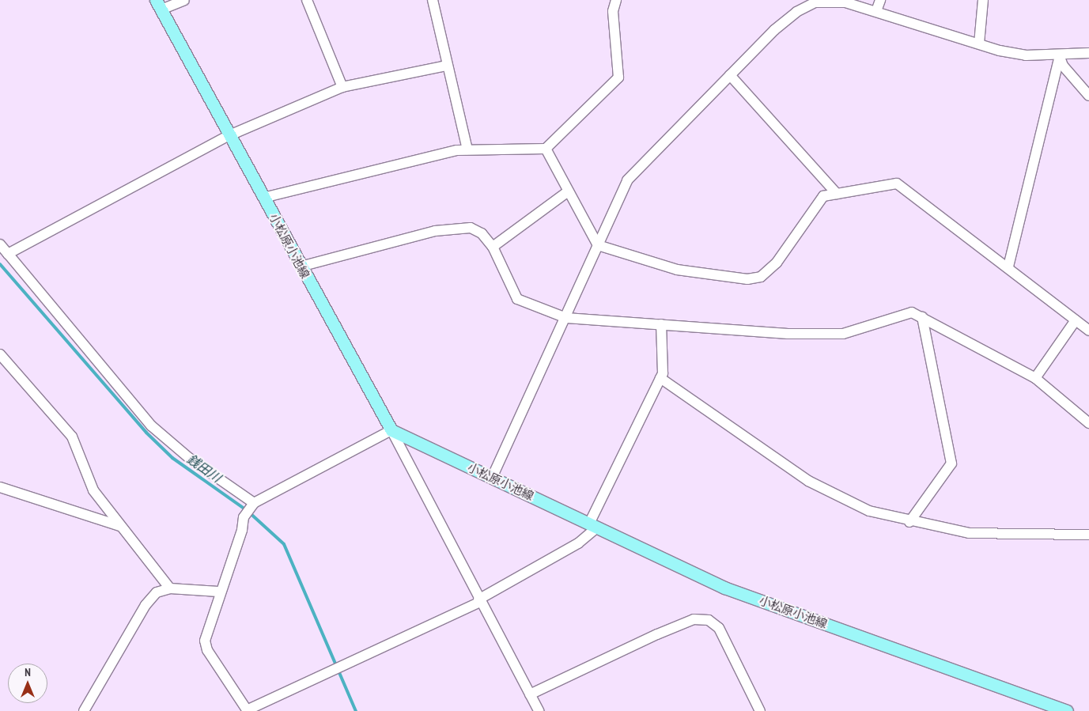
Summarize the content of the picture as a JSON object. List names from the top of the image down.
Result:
{
  "streets": {
    "main road": ["小松原小池線"]
  },
  "water": ["銭田川"],
  "north": "top"
}
